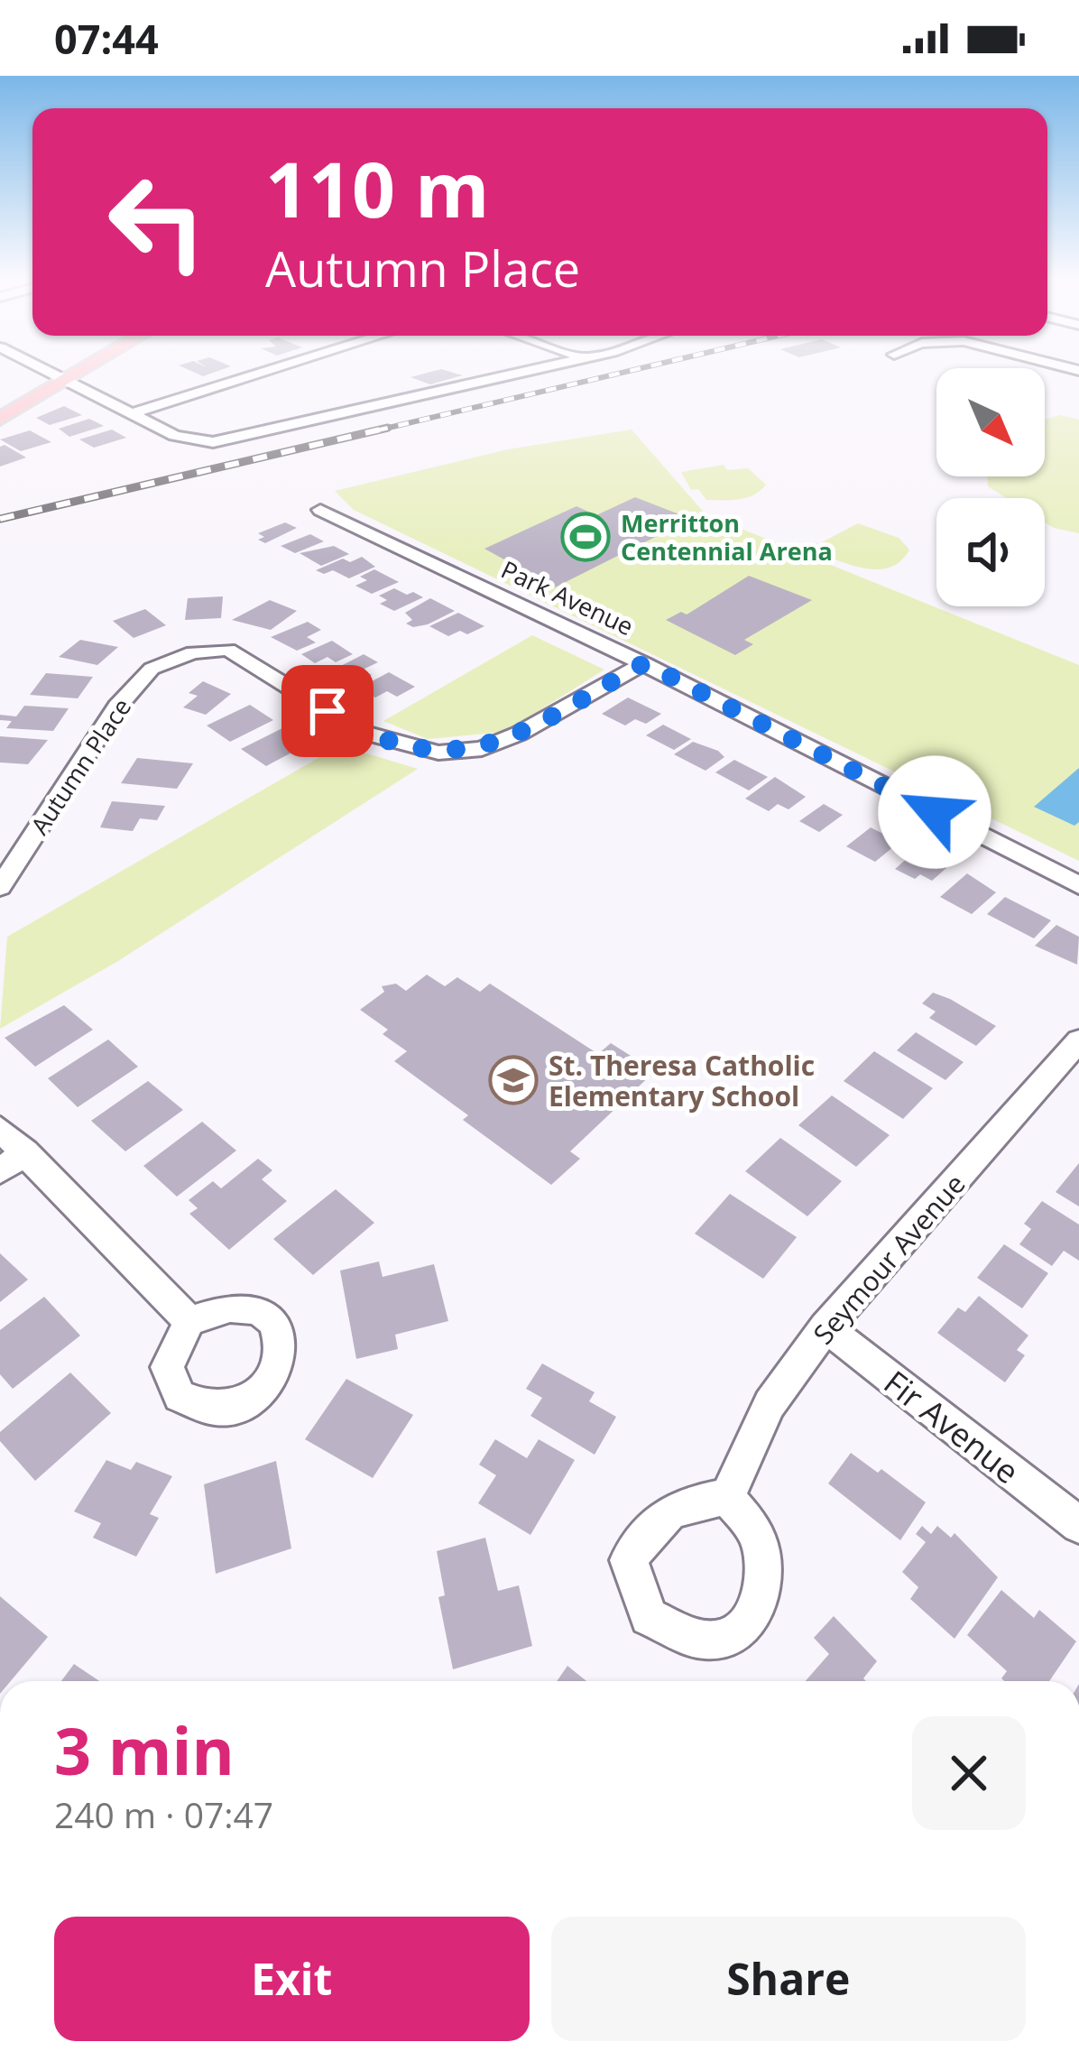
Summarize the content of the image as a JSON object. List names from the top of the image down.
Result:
{
  "streets": {
    "street": [
      "Park Avenue",
      "Autumn Place",
      "Seymour Avenue",
      "Fir Avenue"
    ]
  },
  "crossings": [
    ["Park Avenue", "Autumn Place"],
    ["Seymour Avenue", "Fir Avenue"]
  ],
  "places": {
    "sports": ["Merritton Centennial Arena"],
    "school or university": ["St. Theresa Catholic Elementary School"]
  },
  "north": "bottom right",
  "page": {
    "status": "07:44",
    "turn": ["110 m", "Autumn Place"],
    "heading": ["3 min", "240 m · 07:47"],
    "buttons": ["Exit", "Share"]
  }
}
